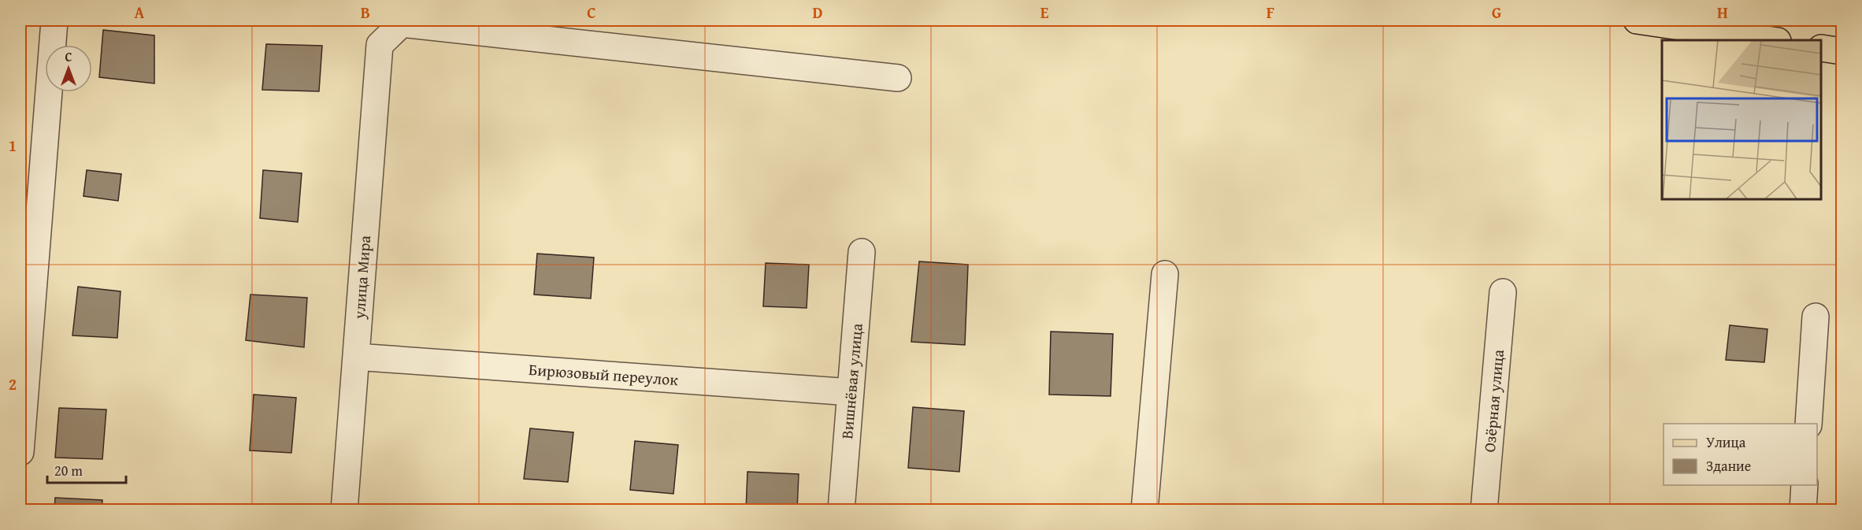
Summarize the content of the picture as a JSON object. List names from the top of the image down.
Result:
{
  "streets": {
    "street": [
      "улица Мира",
      "Бирюзовый переулок",
      "Вишнёвая улица",
      "Озёрная улица"
    ]
  },
  "crossings": [
    ["улица Мира", "Бирюзовый переулок"],
    ["Бирюзовый переулок", "Вишнёвая улица"]
  ],
  "legend": ["Улица", "Здание"],
  "scale_bar": "20 m",
  "north": "top",
  "grid": {
    "columns": [
      "A",
      "B",
      "C",
      "D",
      "E",
      "F",
      "G",
      "H"
    ],
    "rows": ["1", "2"]
  }
}
